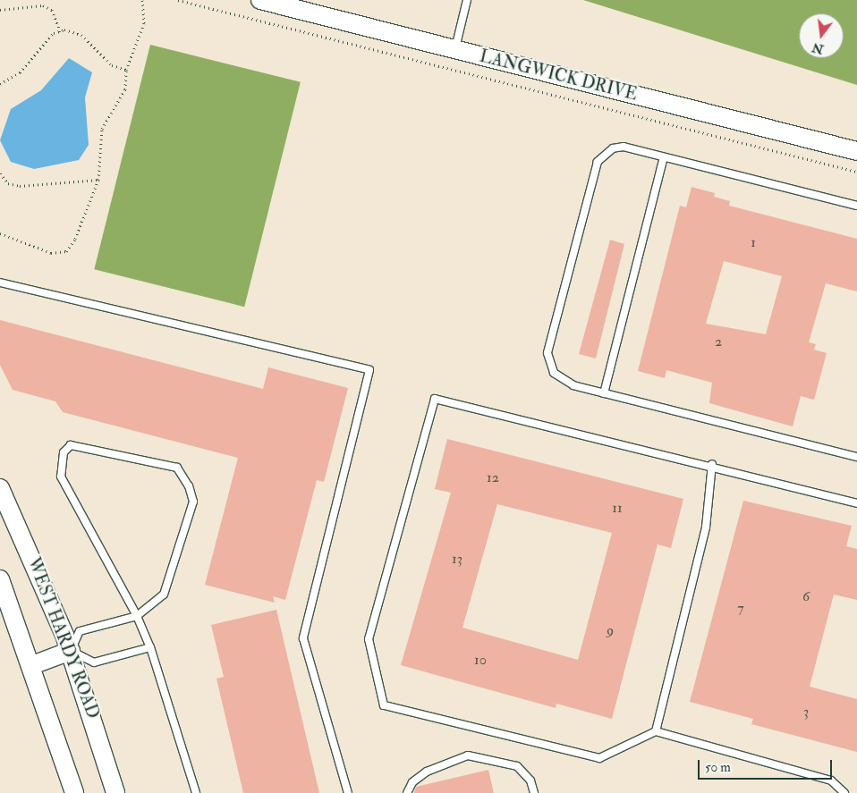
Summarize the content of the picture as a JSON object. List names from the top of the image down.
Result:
{
  "streets": {
    "street": ["LANGWICK DRIVE", "WEST HARDY ROAD"]
  },
  "house_numbers": [
    "1",
    "2",
    "12",
    "11",
    "13",
    "6",
    "7",
    "9",
    "10",
    "3"
  ],
  "scale_bar": "50 m",
  "north": "bottom"
}
